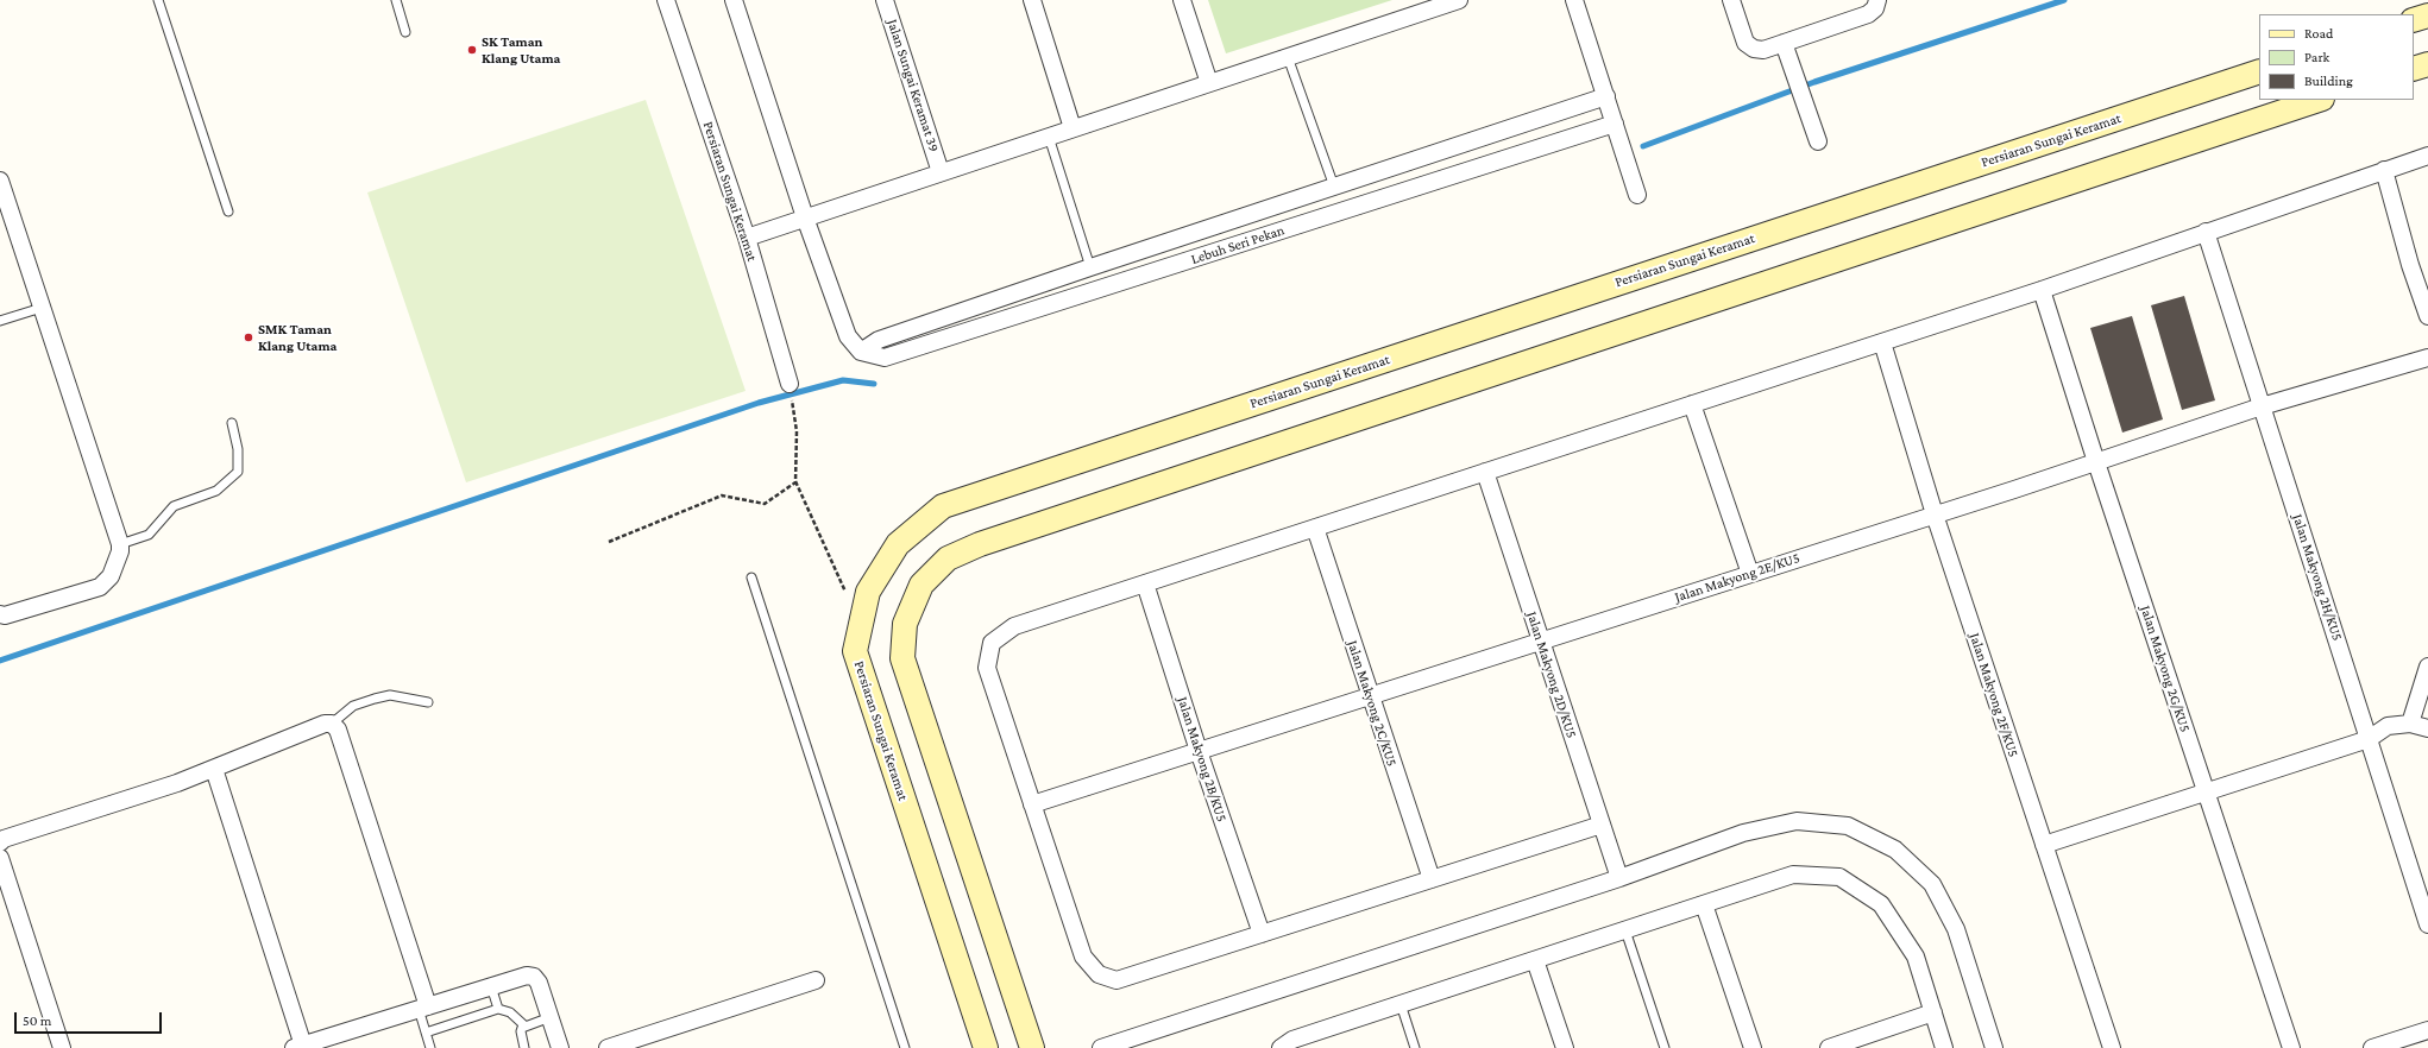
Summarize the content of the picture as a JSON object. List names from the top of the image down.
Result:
{
  "streets": {
    "street": [
      "Jalan Sungai Keramat 39",
      "Persiaran Sungai Keramat",
      "Lebuh Seri Pekan",
      "Jalan Makyong 2E/KU5",
      "Jalan Makyong 2H/KU5",
      "Jalan Makyong 2G/KU5",
      "Jalan Makyong 2D/KU5",
      "Jalan Makyong 2F/KU5",
      "Jalan Makyong 2C/KU5",
      "Jalan Makyong 2B/KU5"
    ]
  },
  "crossings": [
    ["Jalan Makyong 2E/KU5", "Jalan Makyong 2H/KU5"],
    ["Jalan Makyong 2E/KU5", "Jalan Makyong 2G/KU5"],
    ["Jalan Makyong 2E/KU5", "Jalan Makyong 2D/KU5"],
    ["Jalan Makyong 2E/KU5", "Jalan Makyong 2F/KU5"],
    ["Jalan Makyong 2E/KU5", "Jalan Makyong 2C/KU5"],
    ["Jalan Makyong 2E/KU5", "Jalan Makyong 2B/KU5"]
  ],
  "places": ["SK Taman Klang Utama", "SMK Taman Klang Utama"],
  "legend": ["Road", "Park", "Building"],
  "scale_bar": "50 m"
}
